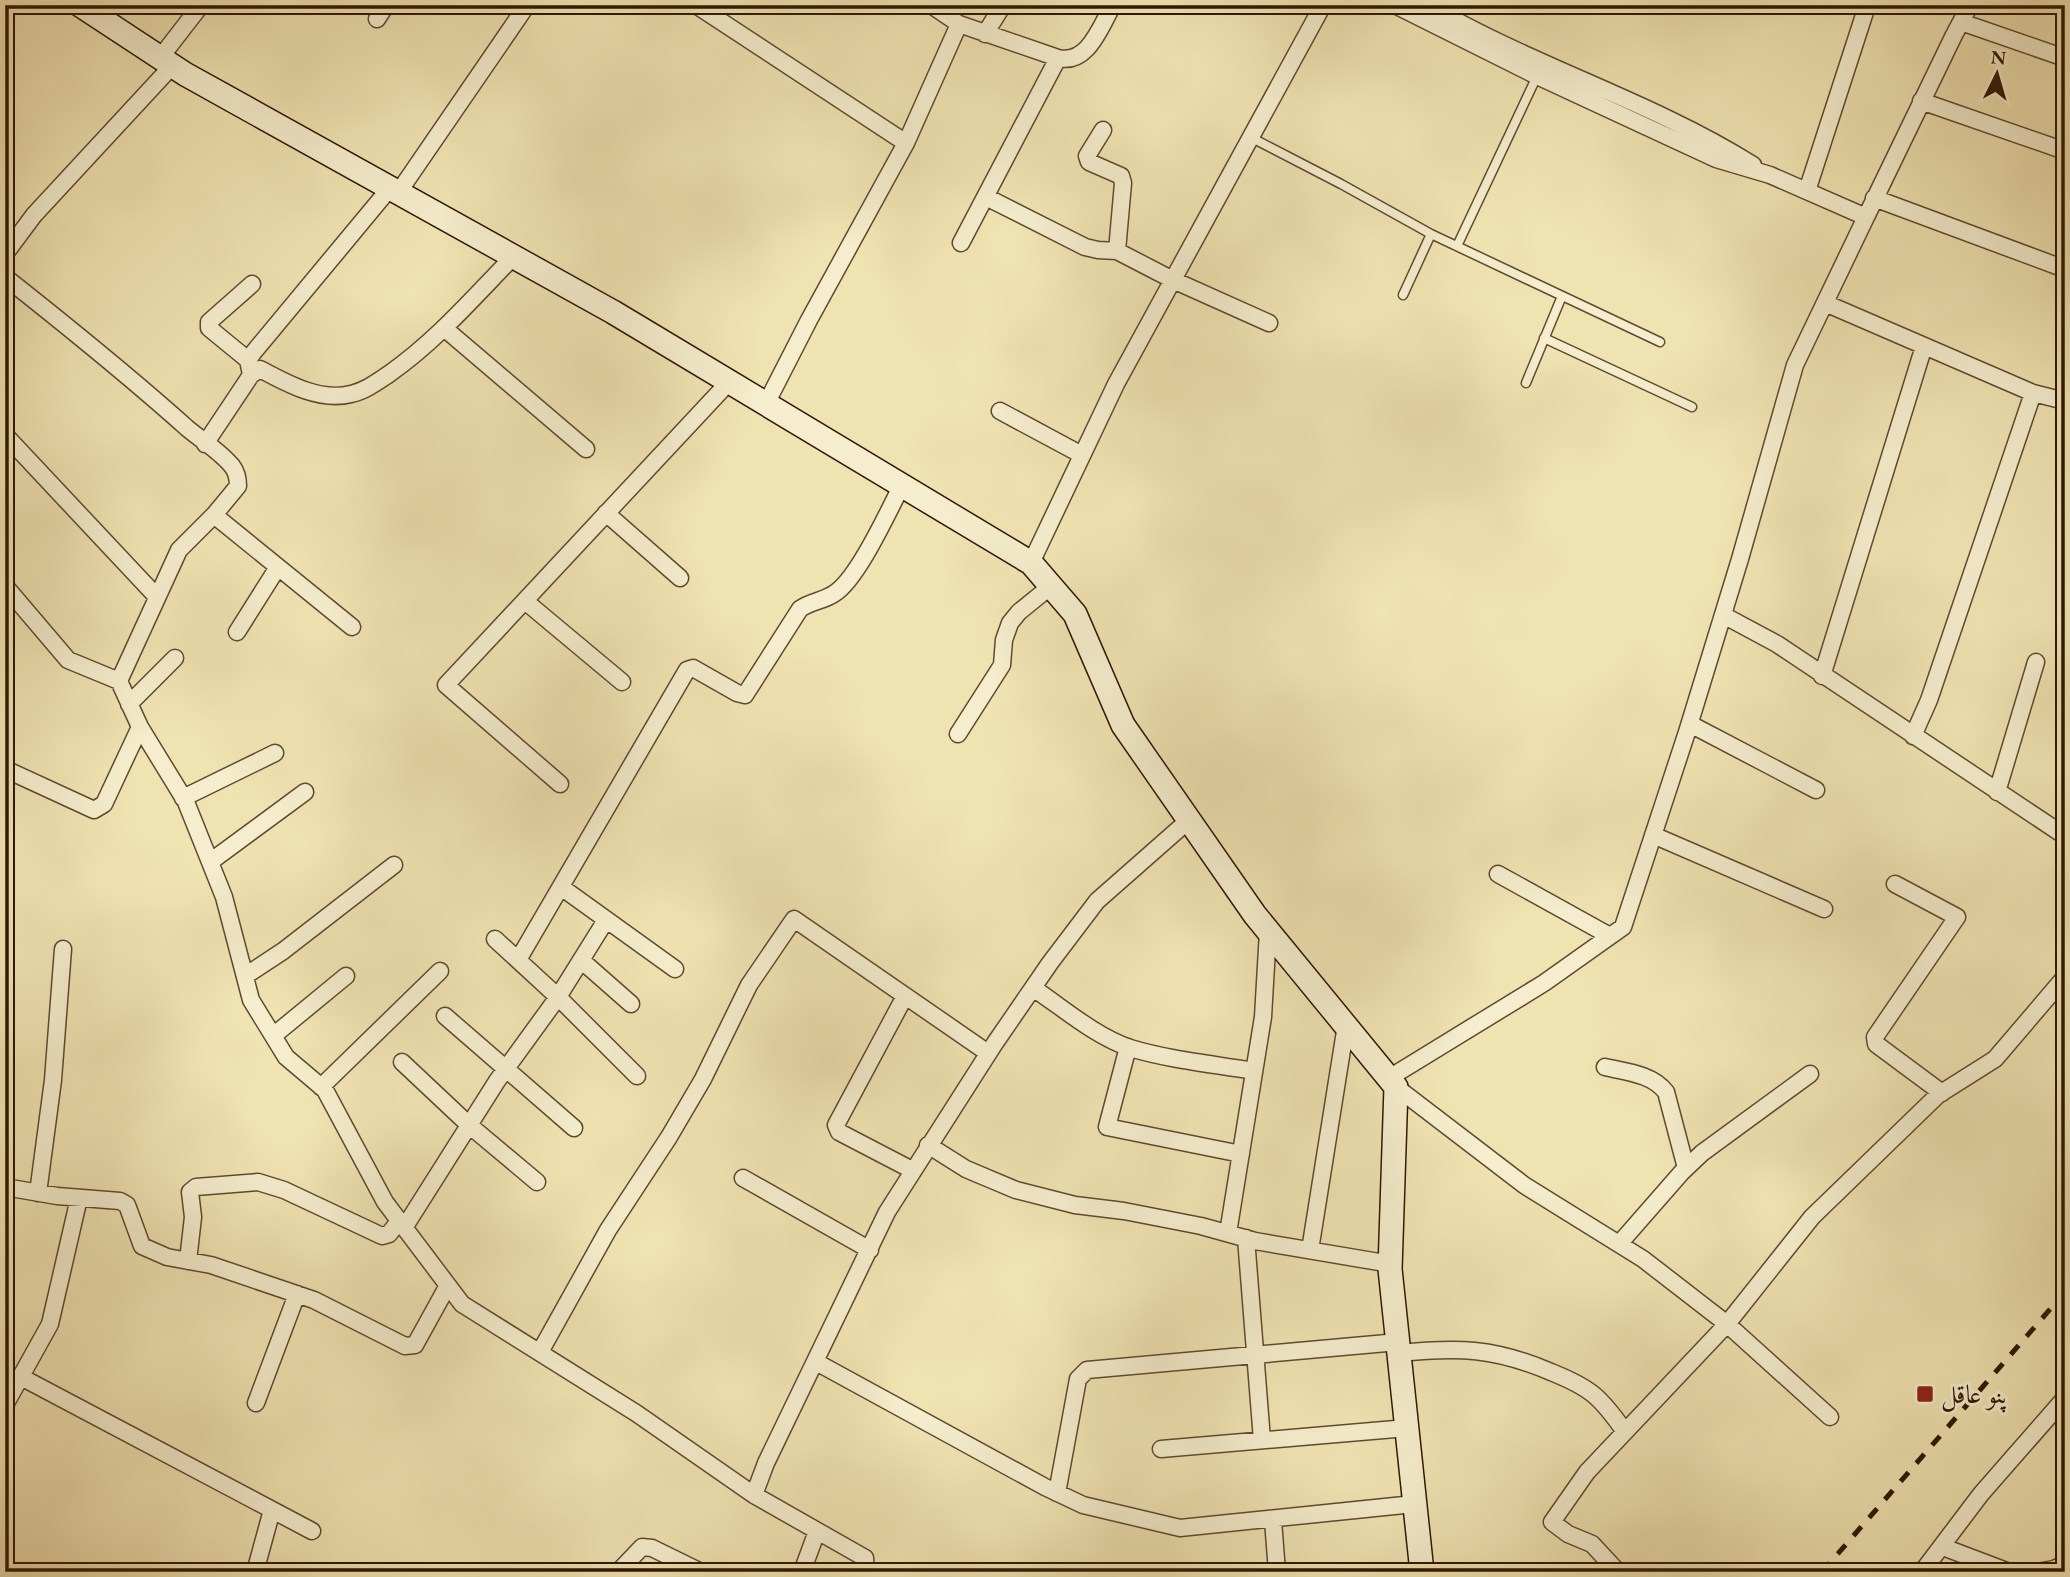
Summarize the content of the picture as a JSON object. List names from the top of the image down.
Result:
{
  "places": {
    "transit": ["پنو عاقل"]
  },
  "north": "top"
}
